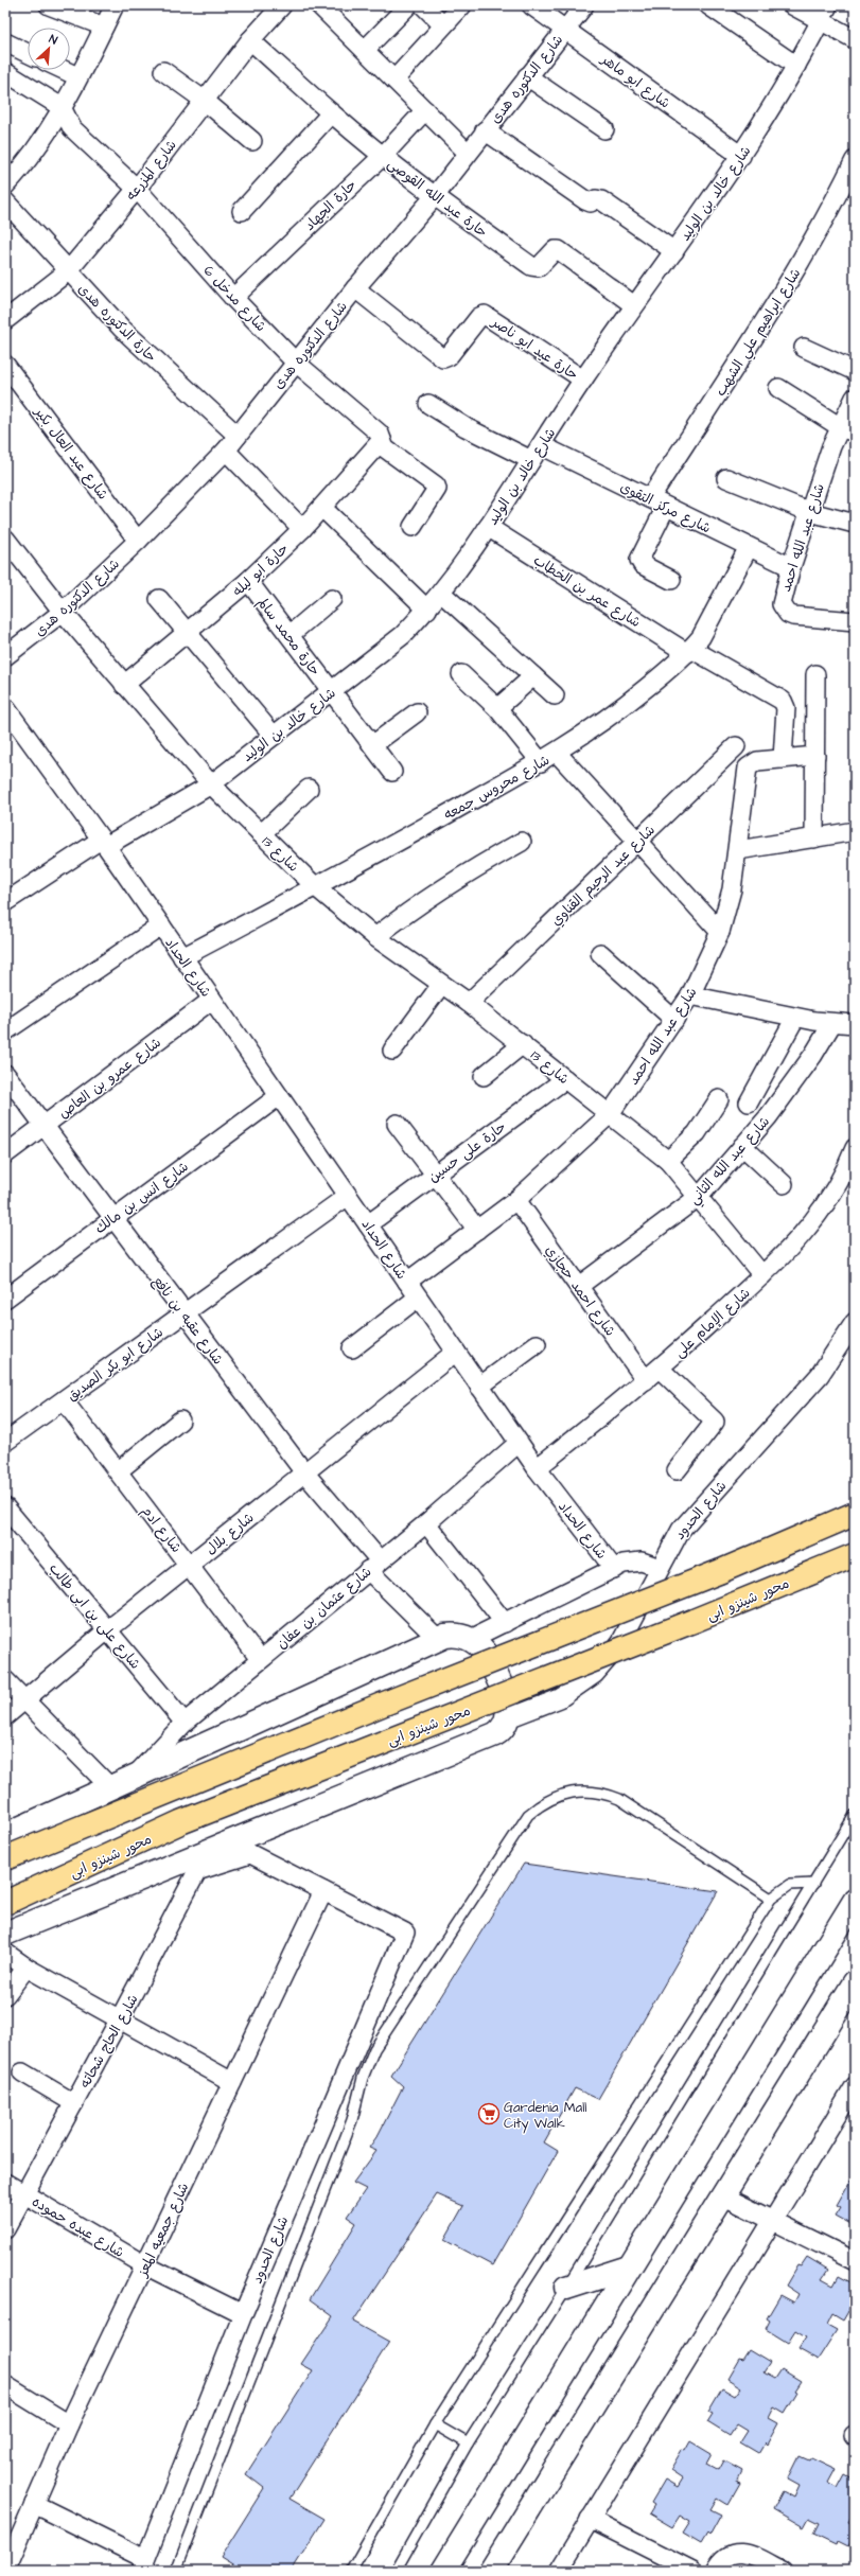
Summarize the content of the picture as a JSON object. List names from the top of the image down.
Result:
{
  "streets": {
    "main road": ["محور شينزو ابى"],
    "street": [
      "شارع الدكتوره هدى",
      "شارع ابو ماهر",
      "شارع المزرعه",
      "شارع خالد بن الوليد",
      "حارة عبد الله القوصى",
      "حارة الجهاد",
      "شارع مدخل 6",
      "حارة الدكتوره هدى",
      "شارع ابراهيم علي الشهب",
      "حارة عيد ابو ناصر",
      "شارع عبد العال بكير",
      "شارع مركز التقوى",
      "شارع عبد الله احمد",
      "حارة ابو ليله",
      "شارع عمر بن الخطاب",
      "حارة محمد سالم",
      "شارع محروس جمعه",
      "شارع 13",
      "شارع عبد الرحيم القناوي",
      "شارع الحداد",
      "شارع عمرو بن العاص",
      "حارة على حسين",
      "شارع عبد الله الثاني",
      "شارع انس بن مالك",
      "شارع احمد حجازي",
      "شارع عقبه بن نافع",
      "شارع الإمام على",
      "شارع ابو بكر الصديق",
      "شارع الحدود",
      "شارع ادم",
      "شارع بلال",
      "شارع عثمان بن عفان",
      "شارع على بن ابى طالب",
      "شارع الحاج شحاته",
      "شارع عبده حموده",
      "شارع جمعيه المعز"
    ]
  },
  "crossings": [
    ["شارع الدكتوره هدى", "شارع ابو ماهر"],
    ["شارع الدكتوره هدى", "حارة عبد الله القوصى"],
    ["شارع الدكتوره هدى", "شارع مدخل 6"],
    ["شارع الدكتوره هدى", "حارة الدكتوره هدى"],
    ["شارع الدكتوره هدى", "حارة عيد ابو ناصر"],
    ["شارع الدكتوره هدى", "شارع عبد العال بكير"],
    ["شارع الدكتوره هدى", "شارع 13"],
    ["شارع ابو ماهر", "شارع خالد بن الوليد"],
    ["شارع المزرعه", "حارة عبد الله القوصى"],
    ["شارع المزرعه", "شارع مدخل 6"],
    ["شارع المزرعه", "حارة الدكتوره هدى"],
    ["شارع خالد بن الوليد", "حارة عبد الله القوصى"],
    ["شارع خالد بن الوليد", "حارة عيد ابو ناصر"],
    ["شارع خالد بن الوليد", "شارع مركز التقوى"],
    ["شارع خالد بن الوليد", "شارع عمر بن الخطاب"],
    ["شارع خالد بن الوليد", "حارة محمد سالم"],
    ["شارع خالد بن الوليد", "شارع 13"],
    ["شارع خالد بن الوليد", "شارع الحداد"],
    ["حارة عبد الله القوصى", "حارة الجهاد"],
    ["حارة الجهاد", "شارع مدخل 6"],
    ["شارع مدخل 6", "حارة ابو ليله"],
    ["شارع ابراهيم علي الشهب", "شارع مركز التقوى"],
    ["شارع مركز التقوى", "شارع عبد الله احمد"],
    ["شارع مركز التقوى", "شارع محروس جمعه"],
    ["شارع عبد الله احمد", "شارع عمر بن الخطاب"],
    ["شارع عبد الله احمد", "شارع 13"],
    ["شارع عبد الله احمد", "شارع الحداد"],
    ["شارع عبد الله احمد", "شارع احمد حجازي"],
    ["حارة ابو ليله", "حارة محمد سالم"],
    ["حارة ابو ليله", "شارع 13"],
    ["شارع عمر بن الخطاب", "شارع محروس جمعه"],
    ["شارع محروس جمعه", "شارع 13"],
    ["شارع محروس جمعه", "شارع الحداد"],
    ["شارع 13", "شارع عبد الرحيم القناوي"],
    ["شارع 13", "حارة على حسين"],
    ["شارع 13", "شارع عبد الله الثاني"],
    ["شارع 13", "شارع الإمام على"],
    ["شارع الحداد", "شارع عمرو بن العاص"],
    ["شارع الحداد", "حارة على حسين"],
    ["شارع الحداد", "شارع انس بن مالك"],
    ["شارع الحداد", "شارع الإمام على"],
    ["شارع الحداد", "شارع ابو بكر الصديق"],
    ["شارع الحداد", "شارع بلال"],
    ["شارع الحداد", "شارع عثمان بن عفان"],
    ["شارع عمرو بن العاص", "شارع عقبه بن نافع"],
    ["شارع عبد الله الثاني", "شارع احمد حجازي"],
    ["شارع انس بن مالك", "شارع عقبه بن نافع"],
    ["شارع احمد حجازي", "شارع الإمام على"],
    ["شارع عقبه بن نافع", "شارع ابو بكر الصديق"],
    ["شارع عقبه بن نافع", "شارع بلال"],
    ["شارع عقبه بن نافع", "شارع عثمان بن عفان"],
    ["شارع ابو بكر الصديق", "شارع ادم"],
    ["شارع الحدود", "شارع عبده حموده"],
    ["شارع الحدود", "شارع جمعيه المعز"],
    ["شارع ادم", "شارع بلال"],
    ["شارع ادم", "شارع عثمان بن عفان"],
    ["شارع بلال", "شارع على بن ابى طالب"],
    ["شارع عثمان بن عفان", "شارع على بن ابى طالب"],
    ["شارع الحاج شحاته", "شارع عبده حموده"],
    ["شارع عبده حموده", "شارع جمعيه المعز"]
  ],
  "places": {
    "supermarket": ["Gardenia Mall City Walk"]
  },
  "north": "top right"
}
